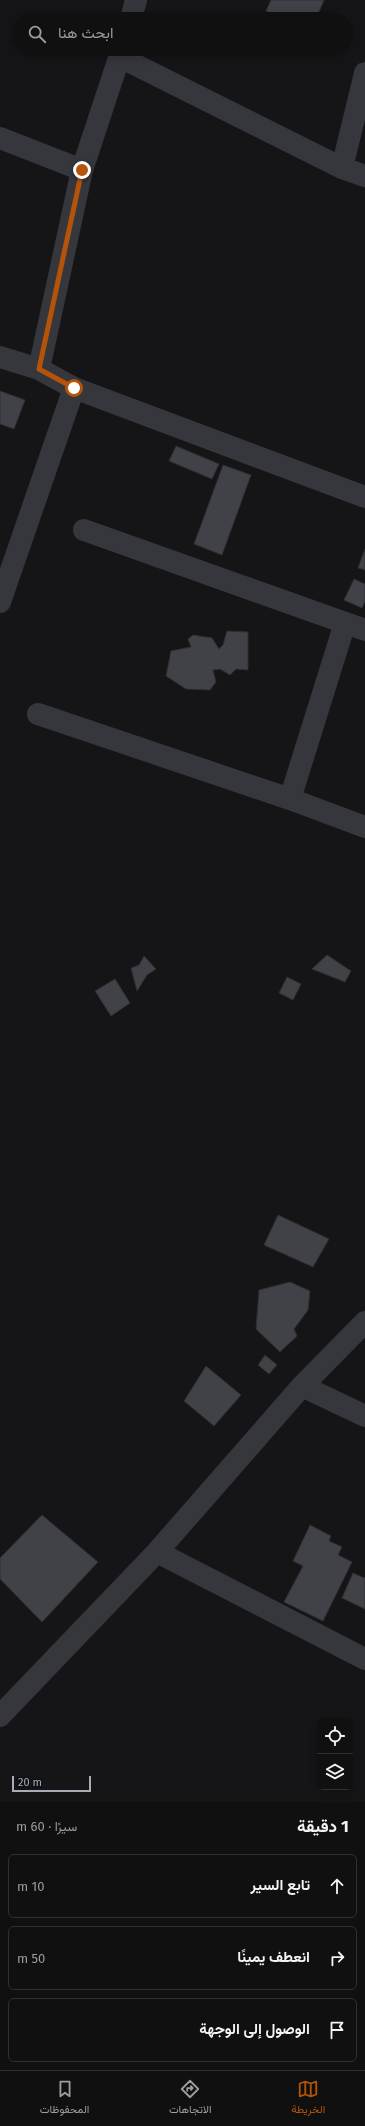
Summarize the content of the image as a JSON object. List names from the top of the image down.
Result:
{
  "scale_bar": "20 m",
  "page": {
    "search": "ابحث هنا",
    "scale": "20 m",
    "heading": ["1 دقيقة", "سيرًا · 60 m"],
    "list": [
      ["تابع السير", "10 m"],
      ["انعطف يمينًا", "50 m"],
      "الوصول إلى الوجهة"
    ],
    "nav": ["الخريطة", "الاتجاهات", "المحفوظات"]
  }
}
